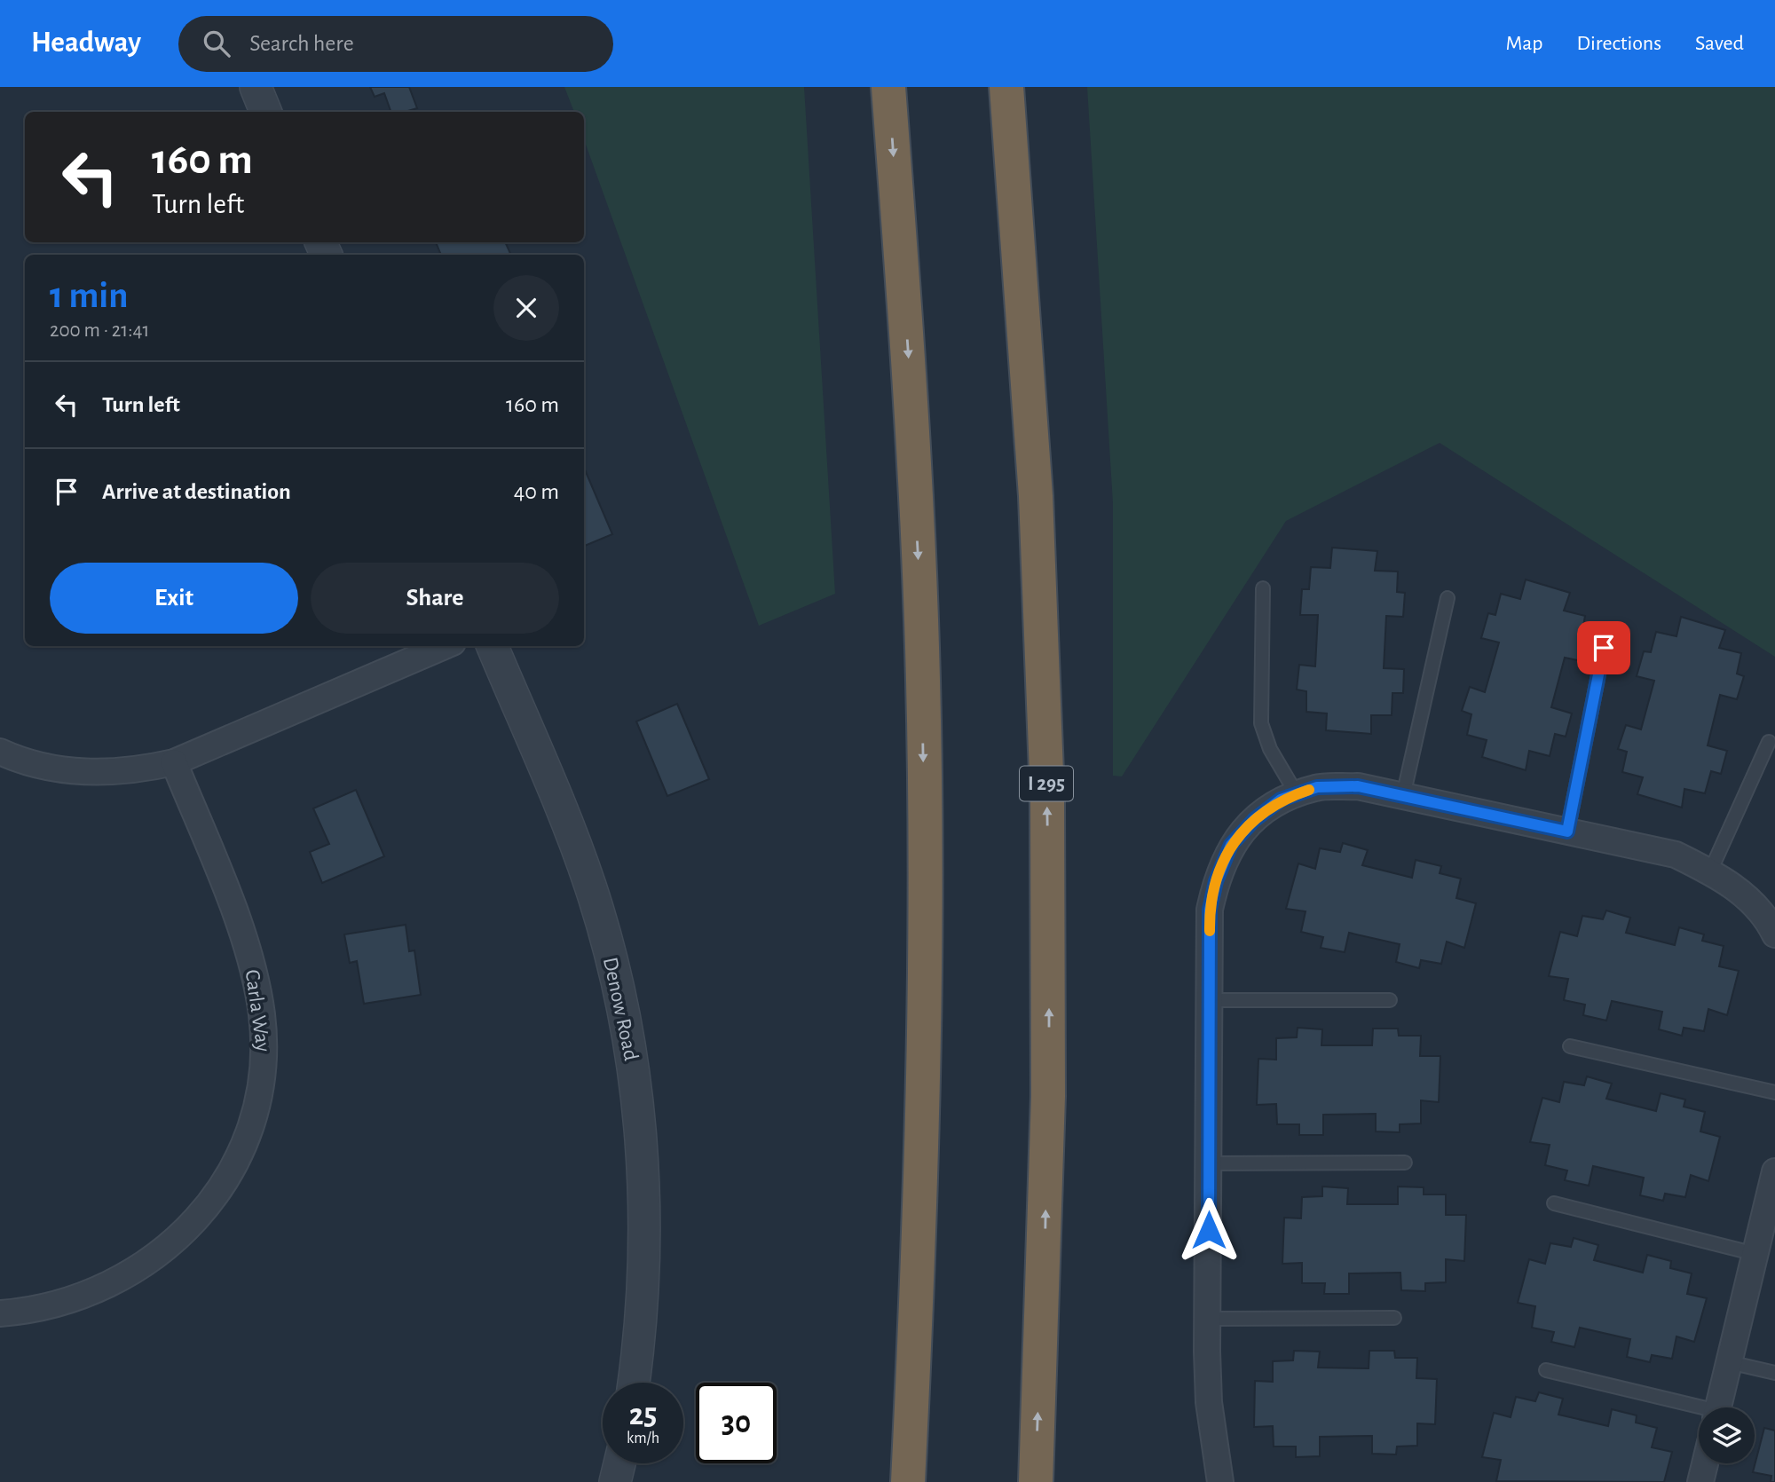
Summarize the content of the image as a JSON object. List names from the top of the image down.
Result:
{
  "streets": {
    "highway": ["I 295"],
    "street": ["Denow Road", "Carla Way"]
  },
  "page": {
    "header": "Headway",
    "search": "Search here",
    "nav": ["Map", "Directions", "Saved"],
    "turn": ["160 m", "Turn left"],
    "heading": ["1 min", "200 m · 21:41"],
    "list": [
      {
        "name": "Turn left",
        "value": "160 m"
      },
      {
        "name": "Arrive at destination",
        "value": "40 m"
      }
    ],
    "buttons": ["Exit", "Share"],
    "speed": "25 km/h",
    "limit": "30"
  }
}
